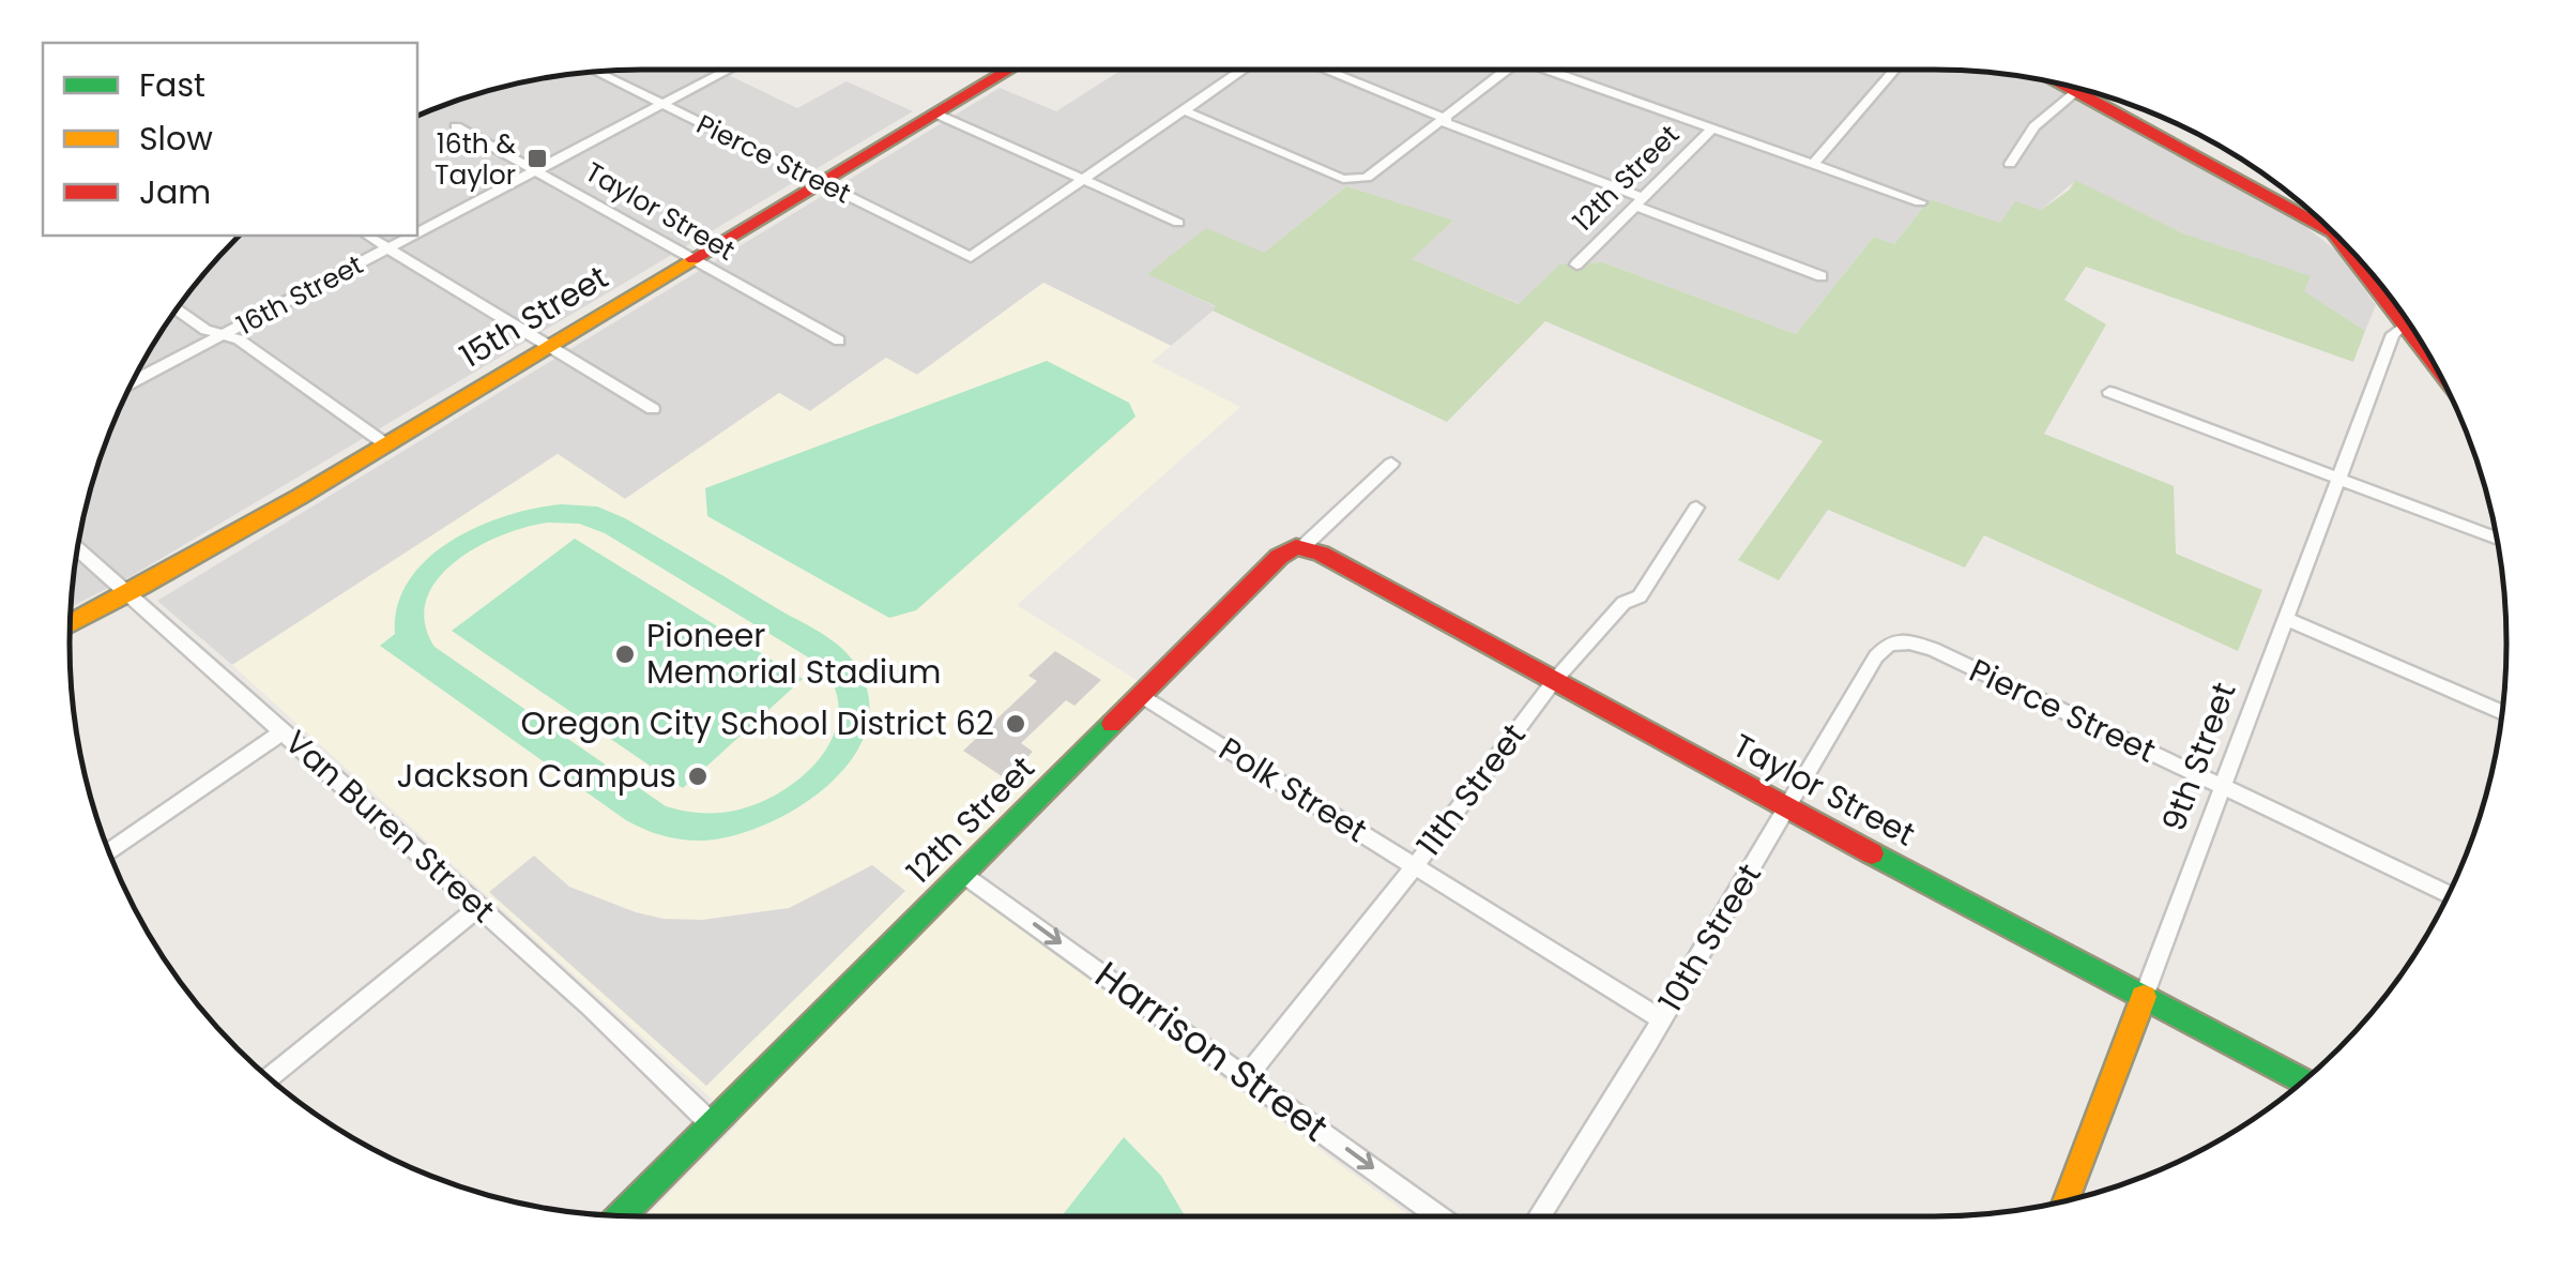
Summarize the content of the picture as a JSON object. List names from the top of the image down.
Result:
{
  "streets": {
    "street": [
      "Pierce Street",
      "12th Street",
      "Taylor Street",
      "16th Street",
      "15th Street",
      "9th Street",
      "Polk Street",
      "11th Street",
      "Van Buren Street",
      "10th Street",
      "Harrison Street"
    ]
  },
  "crossings": [
    ["Pierce Street", "16th Street"],
    ["Pierce Street", "15th Street"],
    ["Pierce Street", "9th Street"],
    ["Pierce Street", "10th Street"],
    ["12th Street", "Taylor Street"],
    ["12th Street", "Polk Street"],
    ["12th Street", "Van Buren Street"],
    ["12th Street", "Harrison Street"],
    ["Taylor Street", "16th Street"],
    ["Taylor Street", "15th Street"],
    ["Taylor Street", "9th Street"],
    ["Taylor Street", "11th Street"],
    ["Taylor Street", "10th Street"],
    ["15th Street", "Van Buren Street"],
    ["Polk Street", "11th Street"],
    ["Polk Street", "10th Street"],
    ["11th Street", "Harrison Street"]
  ],
  "one_way": ["Harrison Street"],
  "places": {
    "transit": ["16th & Taylor"],
    "other": ["Pioneer Memorial Stadium", "Oregon City School District 62", "Jackson Campus"]
  },
  "legend": ["Fast", "Slow", "Jam"]
}
